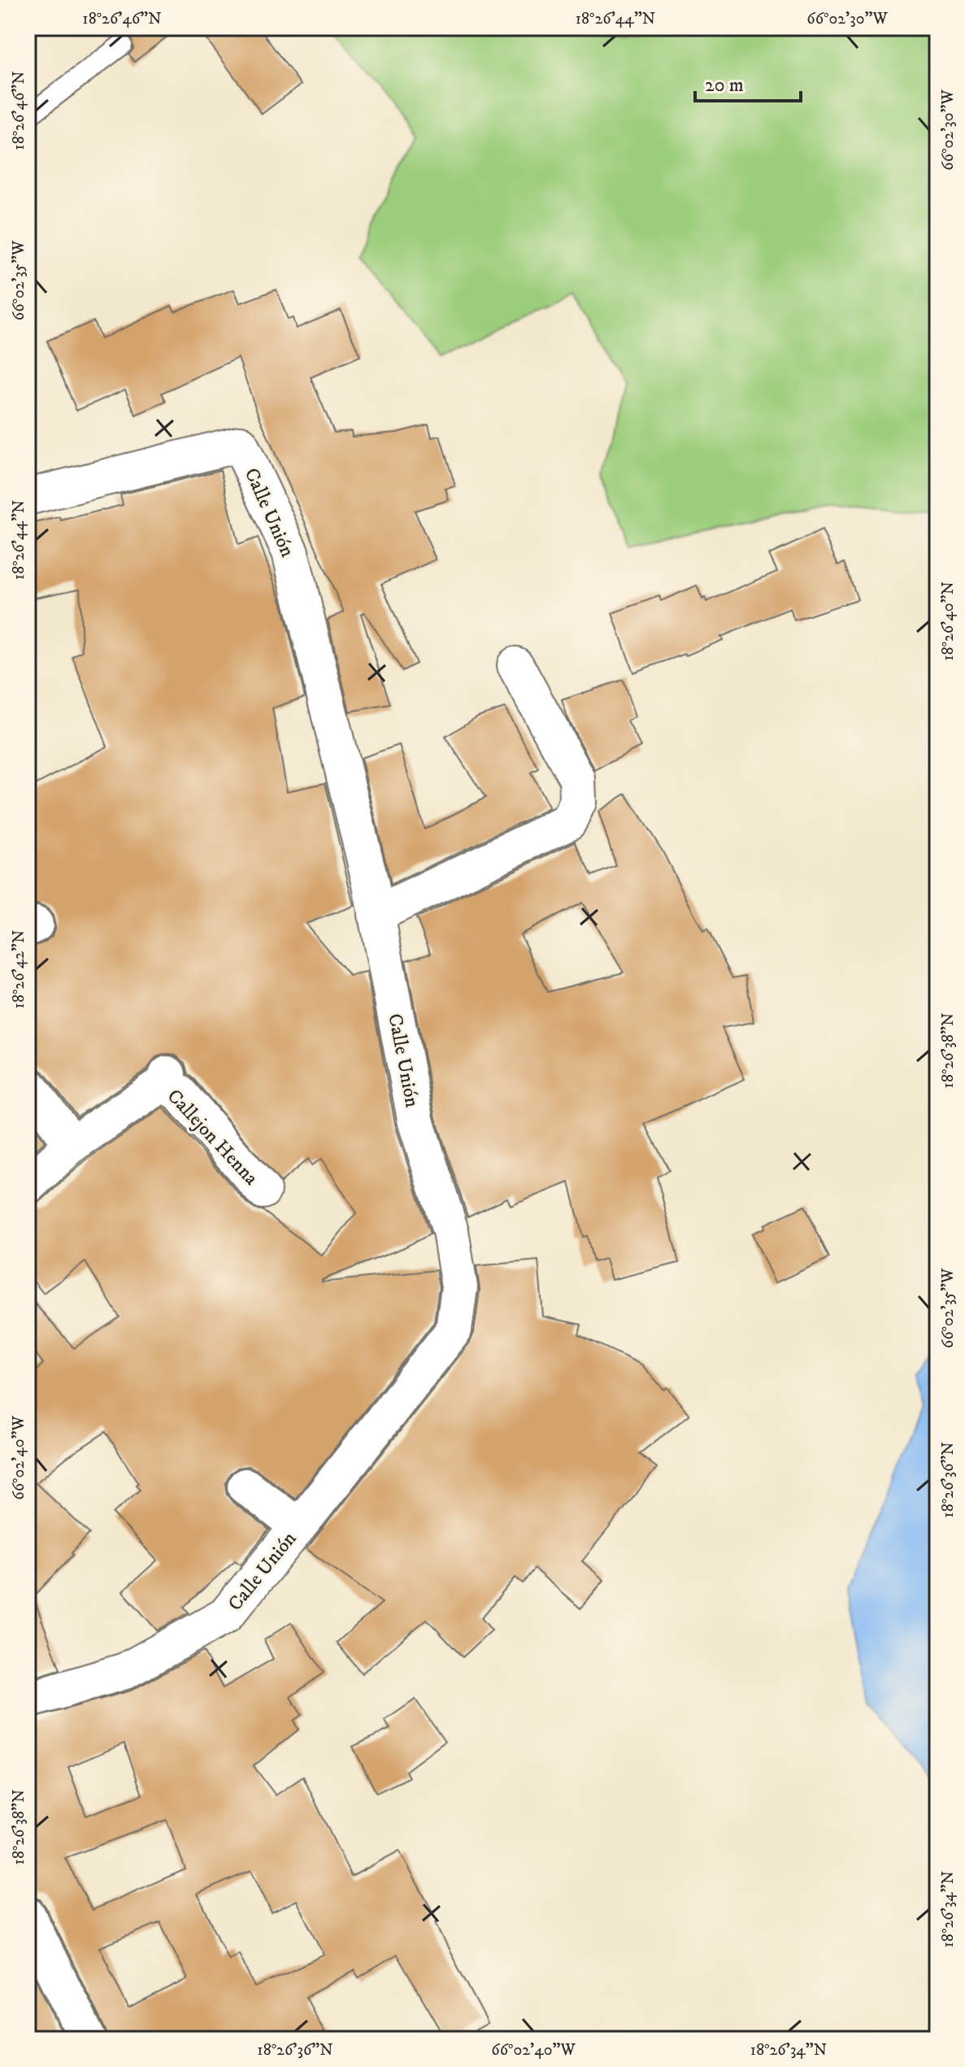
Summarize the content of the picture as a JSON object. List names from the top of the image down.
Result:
{
  "streets": {
    "street": ["Calle Unión", "Callejon Henna"]
  },
  "scale_bar": "20 m",
  "coordinates": [
    "18°26'46\"N",
    "18°26'44\"N",
    "66°02'30\"W",
    "66°02'35\"W",
    "18°26'40\"N",
    "18°26'42\"N",
    "18°26'38\"N",
    "66°02'40\"W",
    "18°26'36\"N",
    "18°26'34\"N"
  ]
}
